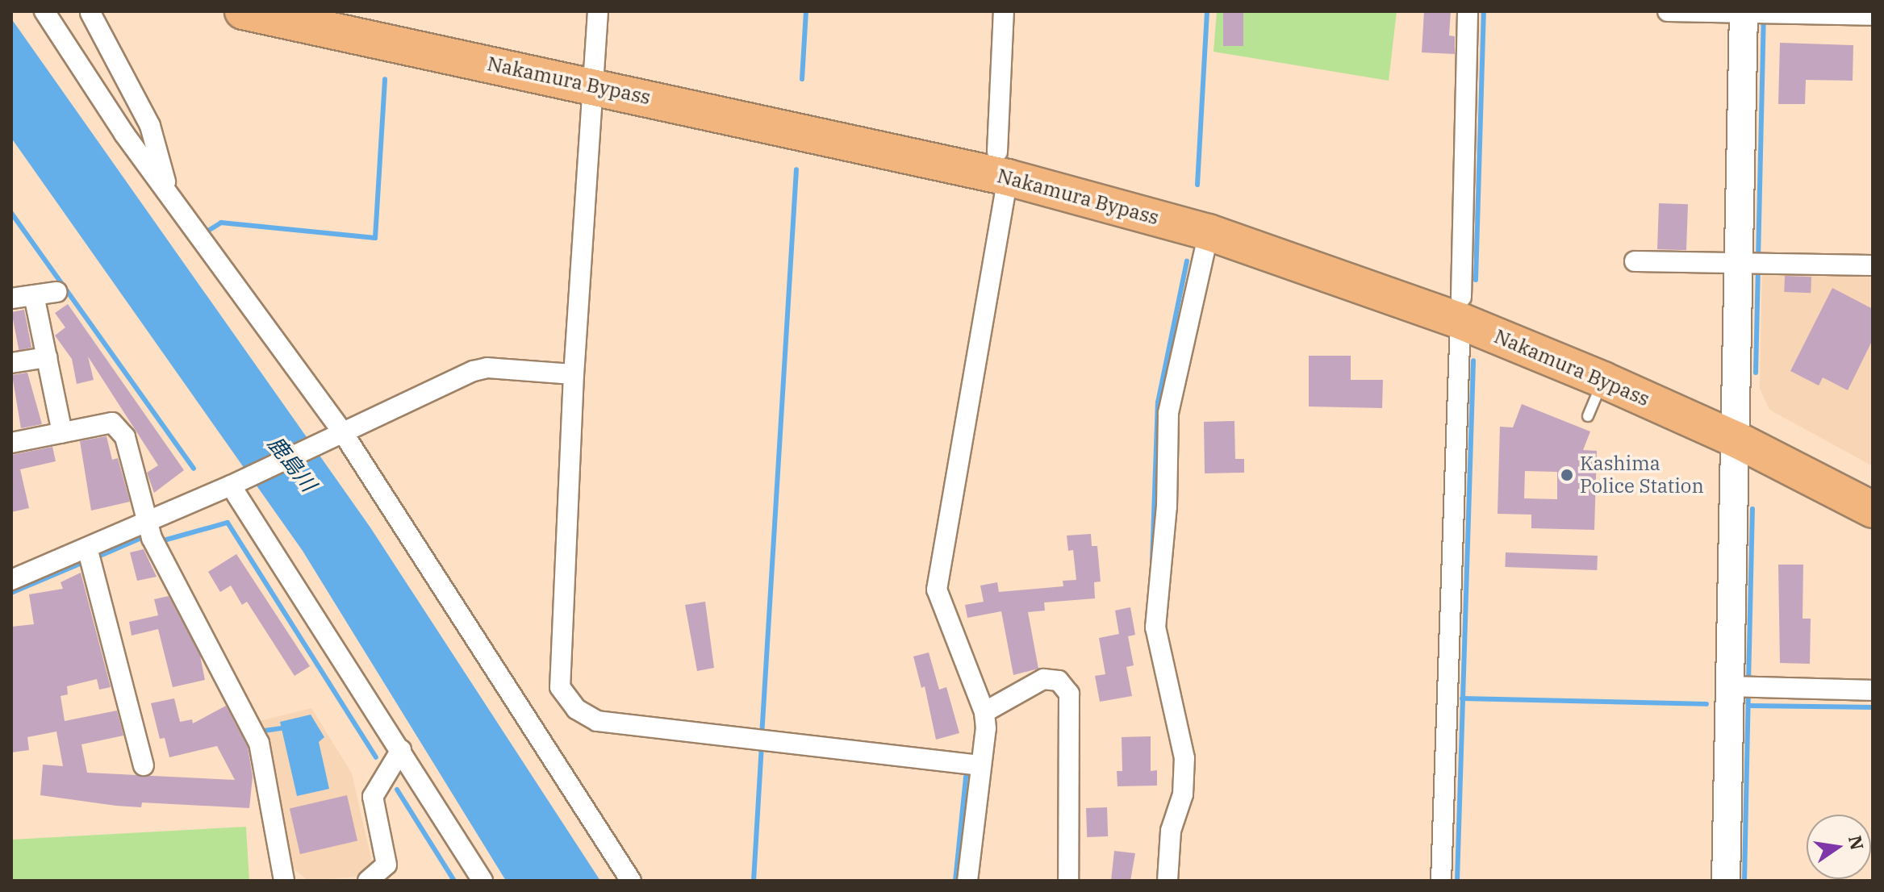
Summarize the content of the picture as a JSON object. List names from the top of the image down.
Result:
{
  "streets": {
    "highway": ["Nakamura Bypass"]
  },
  "water": ["鹿島川"],
  "places": ["Kashima Police Station"],
  "north": "right"
}
